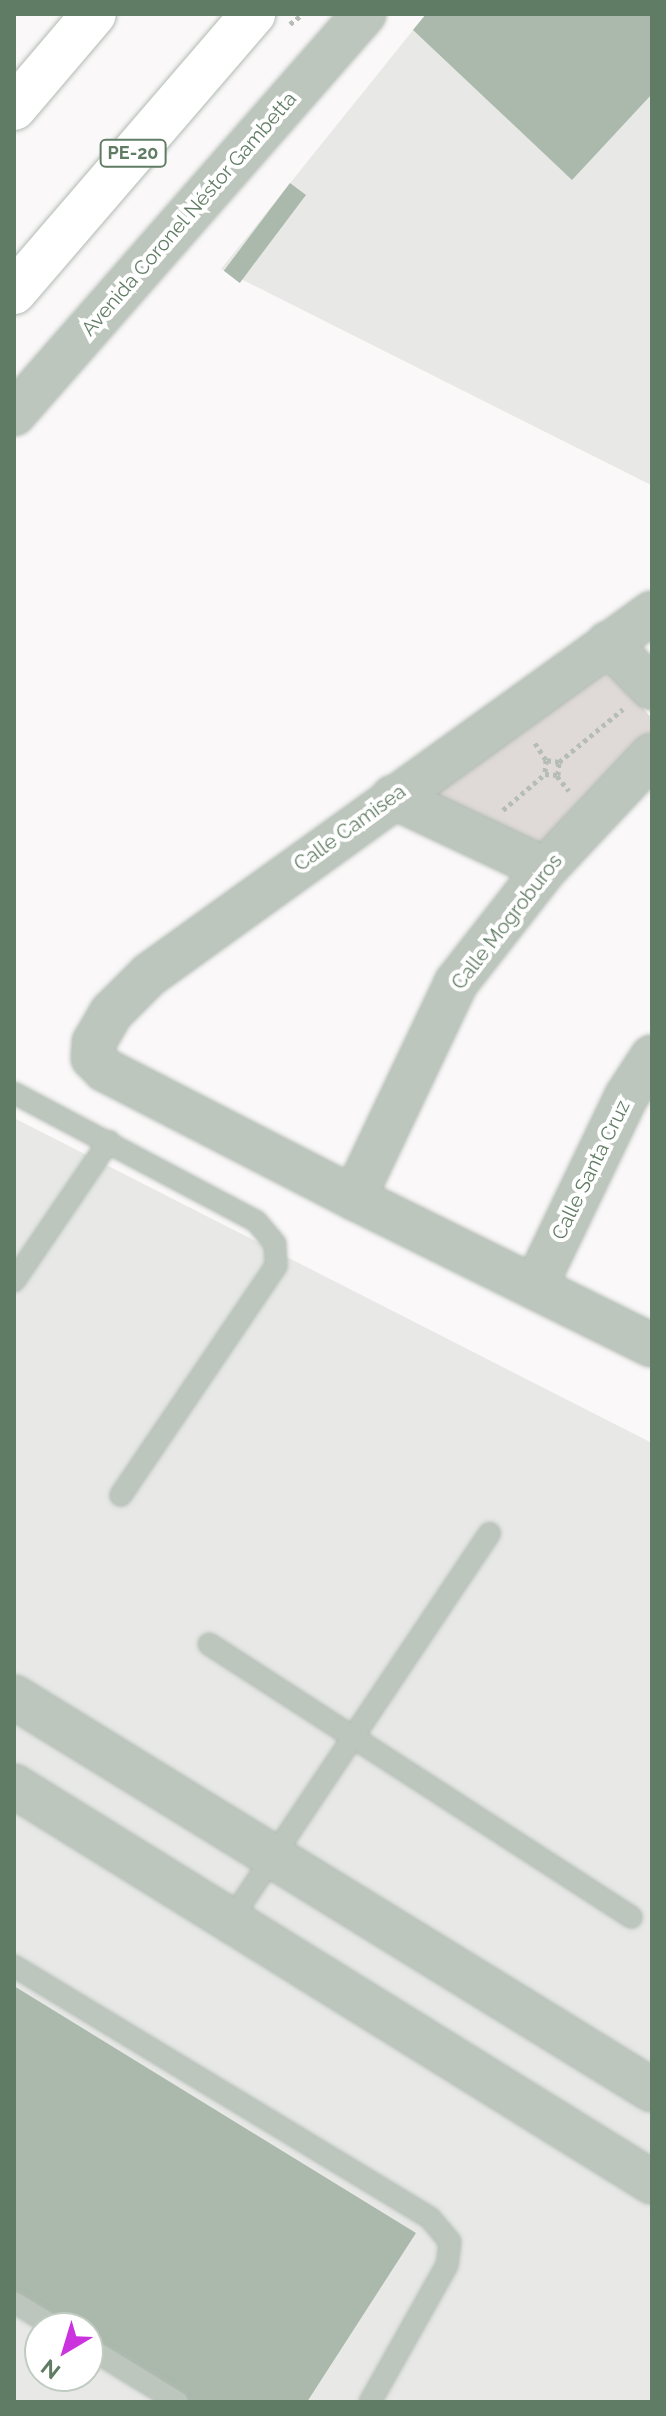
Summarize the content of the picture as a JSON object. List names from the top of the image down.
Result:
{
  "streets": {
    "highway": ["PE-20"],
    "street": [
      "Avenida Coronel Néstor Gambetta",
      "Calle Camisea",
      "Calle Mogroburos",
      "Calle Santa Cruz"
    ]
  },
  "crossings": [
    ["Calle Camisea", "Calle Mogroburos"]
  ],
  "north": "bottom left"
}
